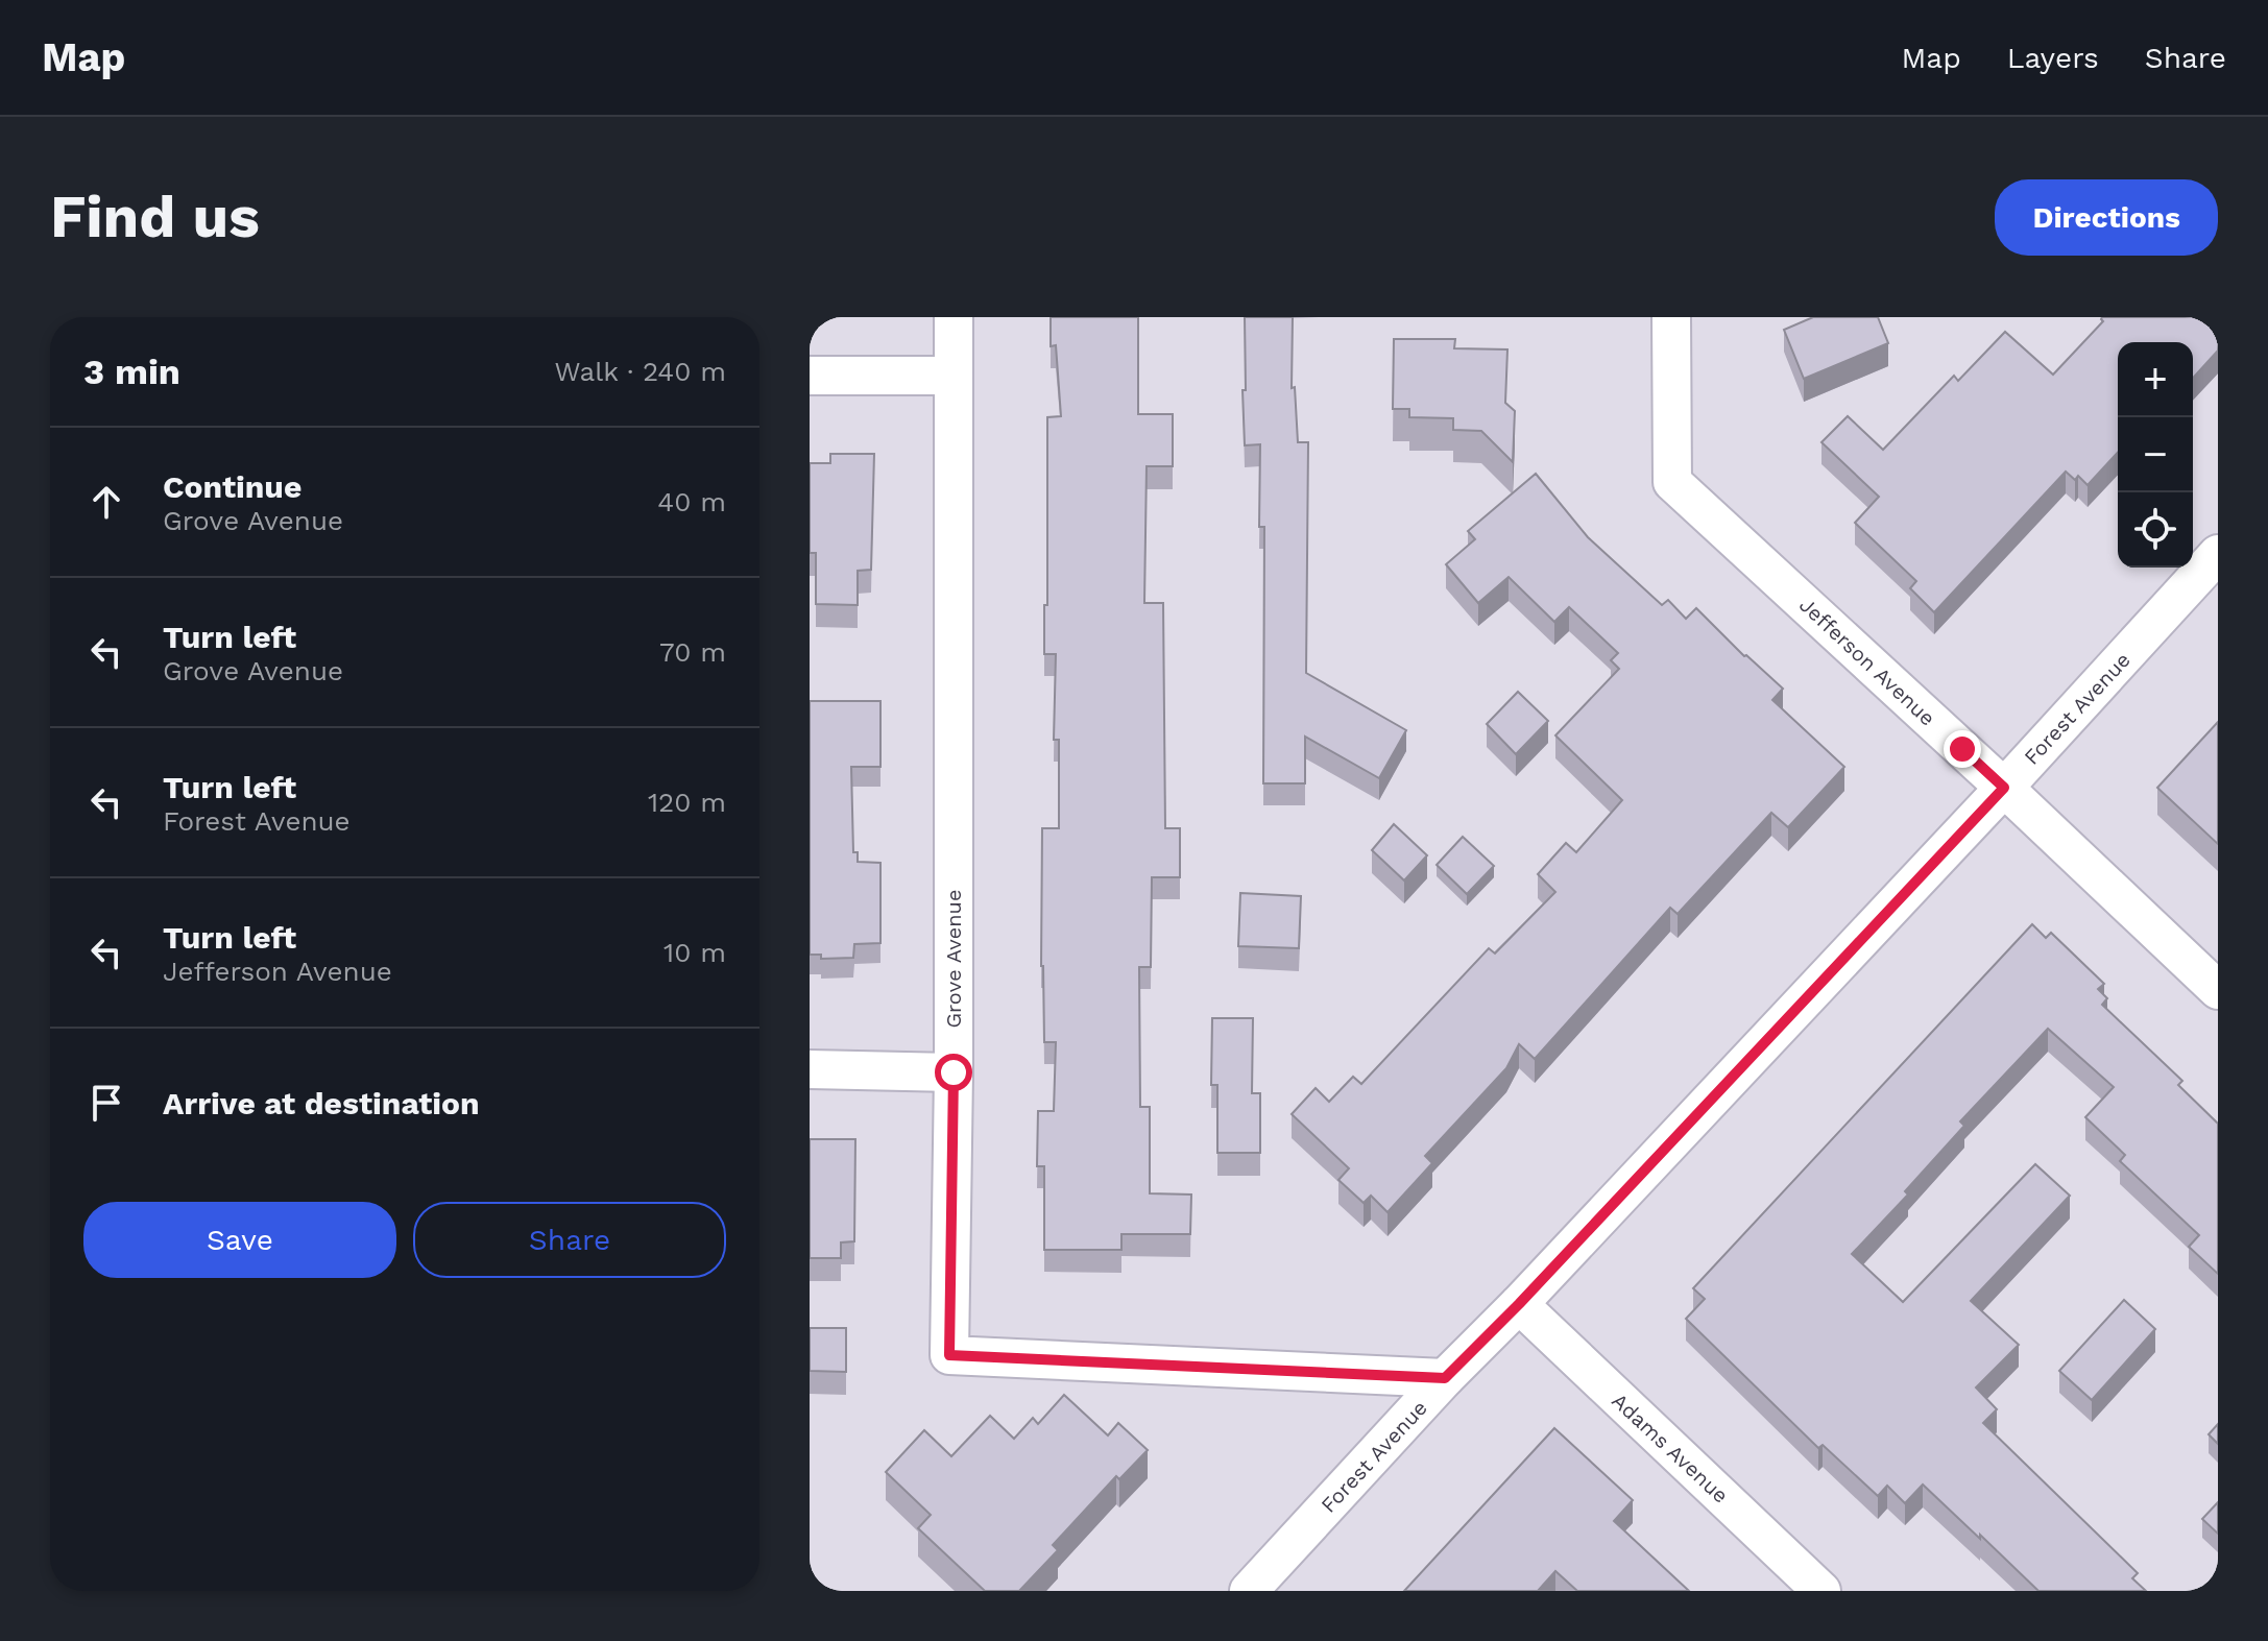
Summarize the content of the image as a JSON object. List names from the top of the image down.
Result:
{
  "streets": {
    "street": [
      "Jefferson Avenue",
      "Forest Avenue",
      "Grove Avenue",
      "Adams Avenue"
    ]
  },
  "crossings": [
    ["Jefferson Avenue", "Forest Avenue"],
    ["Forest Avenue", "Grove Avenue"],
    ["Forest Avenue", "Adams Avenue"]
  ],
  "page": {
    "header": "Map",
    "nav": ["Map", "Layers", "Share"],
    "buttons": [
      "Directions",
      ["Save", "Share"]
    ],
    "title": "Find us",
    "heading": ["3 min", "Walk · 240 m"],
    "map_buttons": ["+", "−"],
    "list": [
      ["Continue", "Grove Avenue", "40 m"],
      ["Turn left", "Grove Avenue", "70 m"],
      ["Turn left", "Forest Avenue", "120 m"],
      ["Turn left", "Jefferson Avenue", "10 m"],
      "Arrive at destination"
    ]
  }
}
